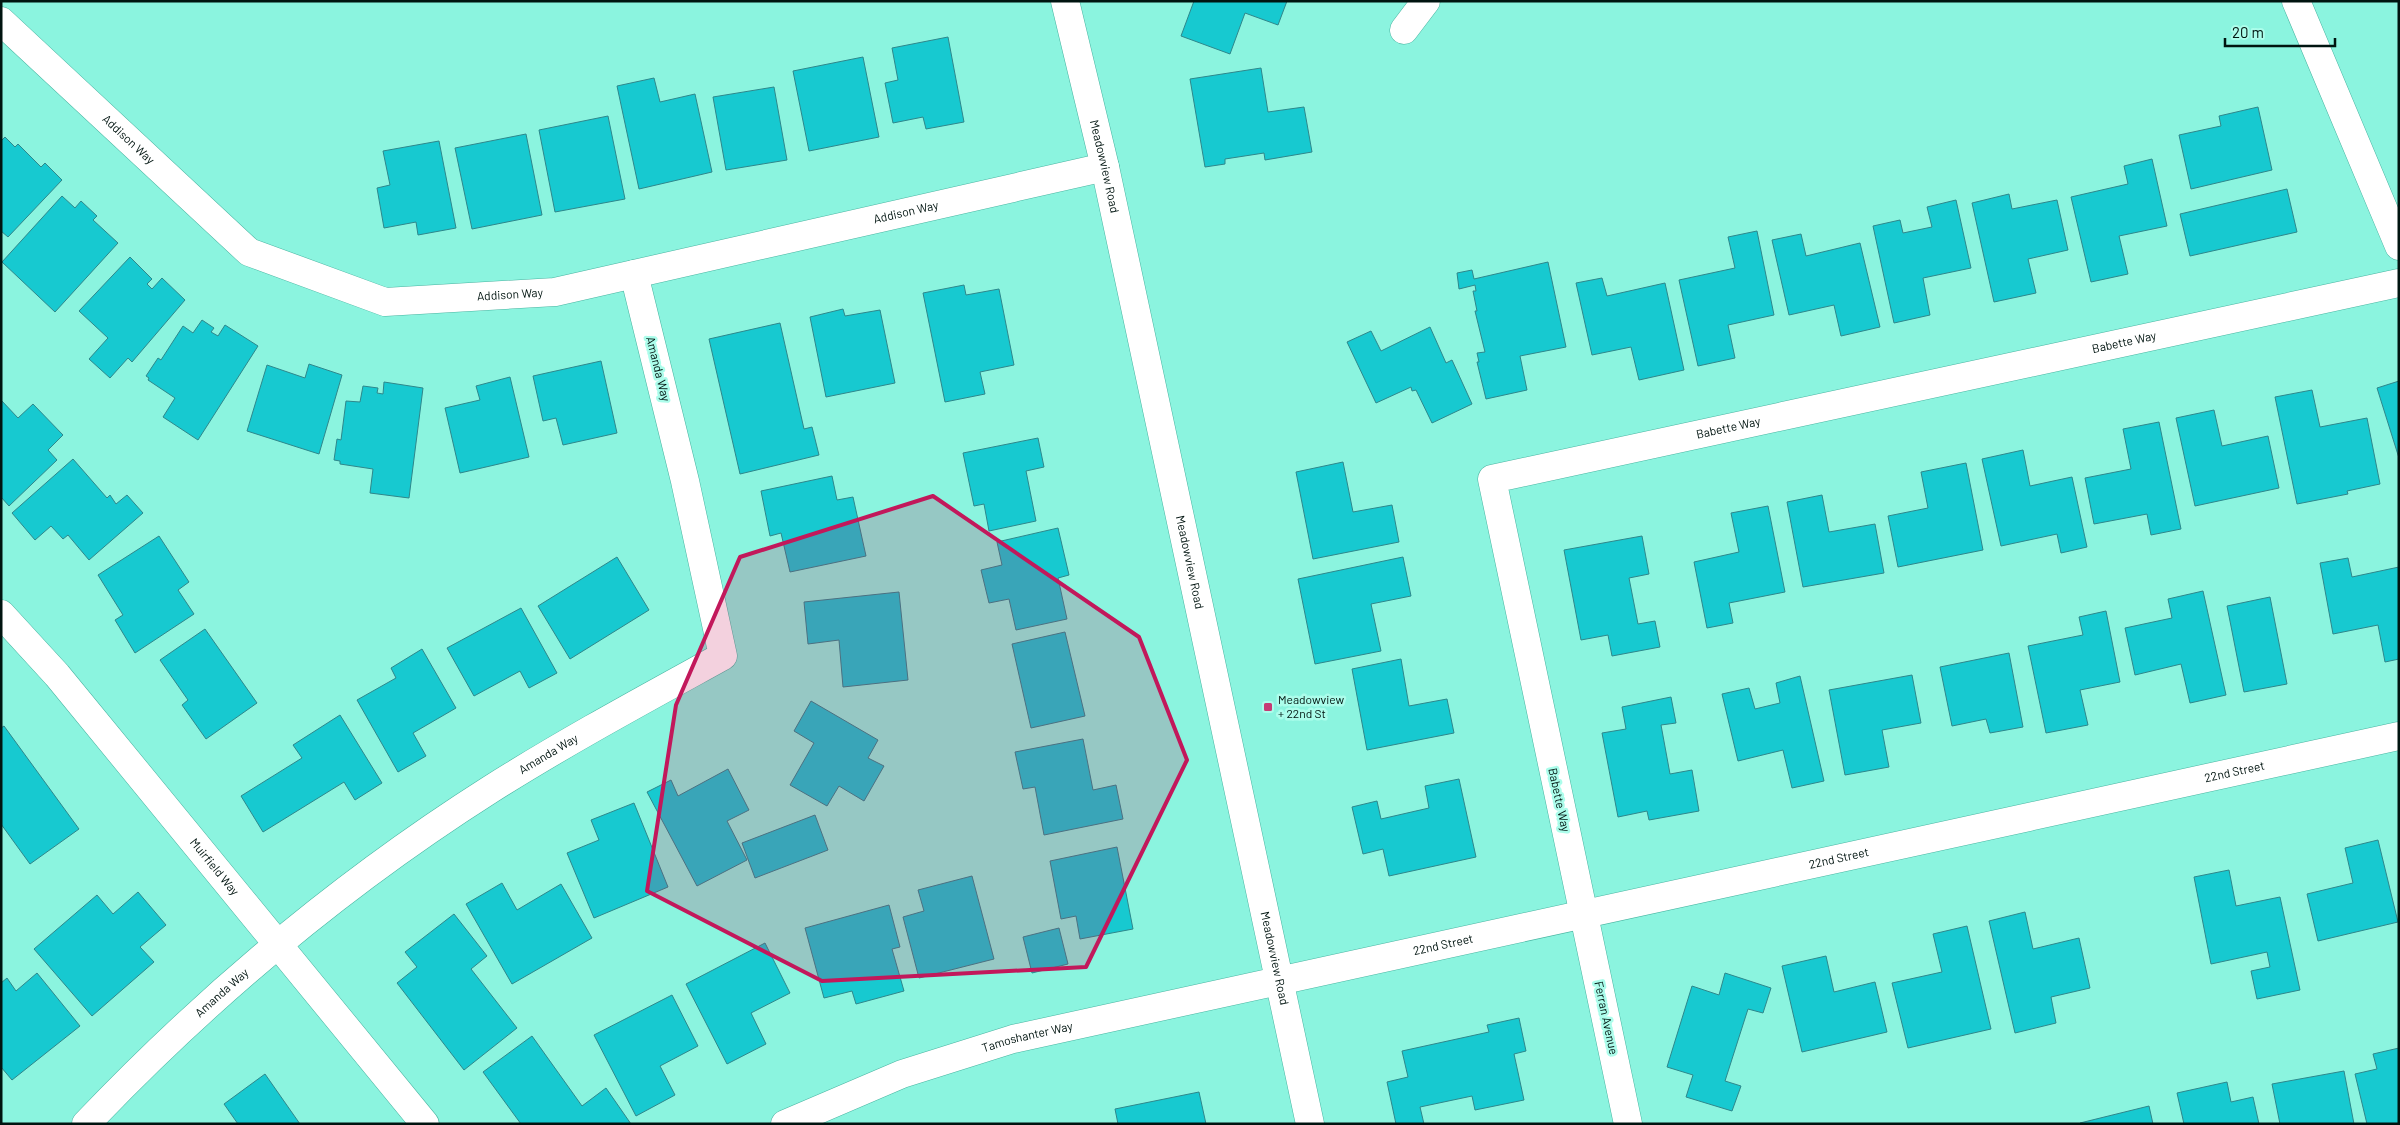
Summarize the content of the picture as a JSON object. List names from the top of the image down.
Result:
{
  "streets": {
    "street": [
      "Addison Way",
      "Meadowview Road",
      "Babette Way",
      "Amanda Way",
      "22nd Street",
      "Muirfield Way",
      "Ferran Avenue",
      "Tamoshanter Way"
    ]
  },
  "crossings": [
    ["Addison Way", "Meadowview Road"],
    ["Addison Way", "Amanda Way"],
    ["Meadowview Road", "22nd Street"],
    ["Meadowview Road", "Tamoshanter Way"],
    ["Babette Way", "22nd Street"],
    ["Babette Way", "Ferran Avenue"],
    ["Amanda Way", "Muirfield Way"],
    ["22nd Street", "Ferran Avenue"],
    ["22nd Street", "Tamoshanter Way"]
  ],
  "places": {
    "transit": ["Meadowview + 22nd St"]
  },
  "scale_bar": "20 m"
}
